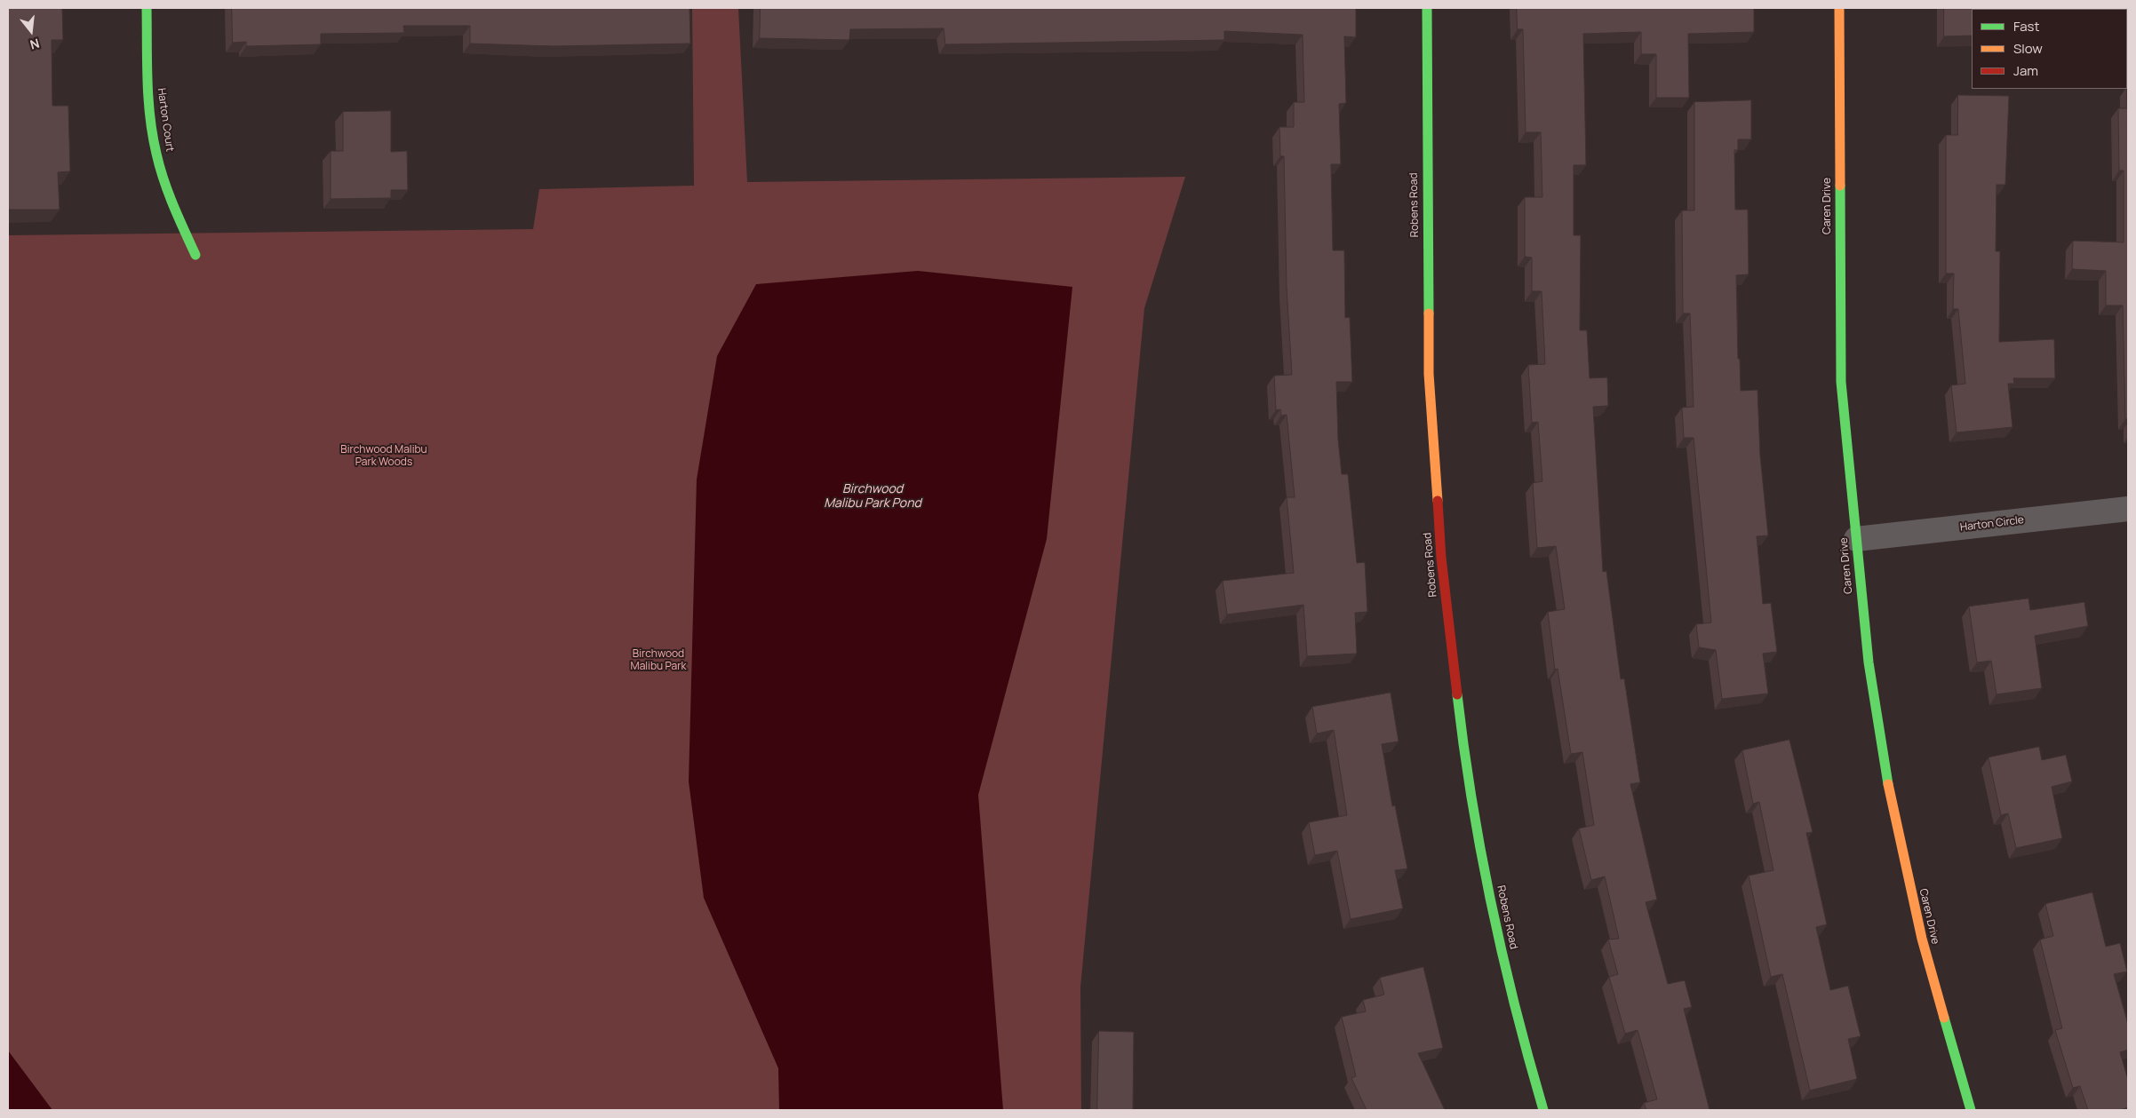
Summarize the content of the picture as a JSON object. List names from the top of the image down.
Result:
{
  "streets": {
    "street": [
      "Harton Court",
      "Robens Road",
      "Caren Drive",
      "Harton Circle"
    ]
  },
  "crossings": [
    ["Caren Drive", "Harton Circle"]
  ],
  "water": ["Birchwood Malibu Park Pond"],
  "parks": ["Birchwood Malibu Park Woods", "Birchwood Malibu Park"],
  "legend": ["Fast", "Slow", "Jam"],
  "north": "bottom"
}
